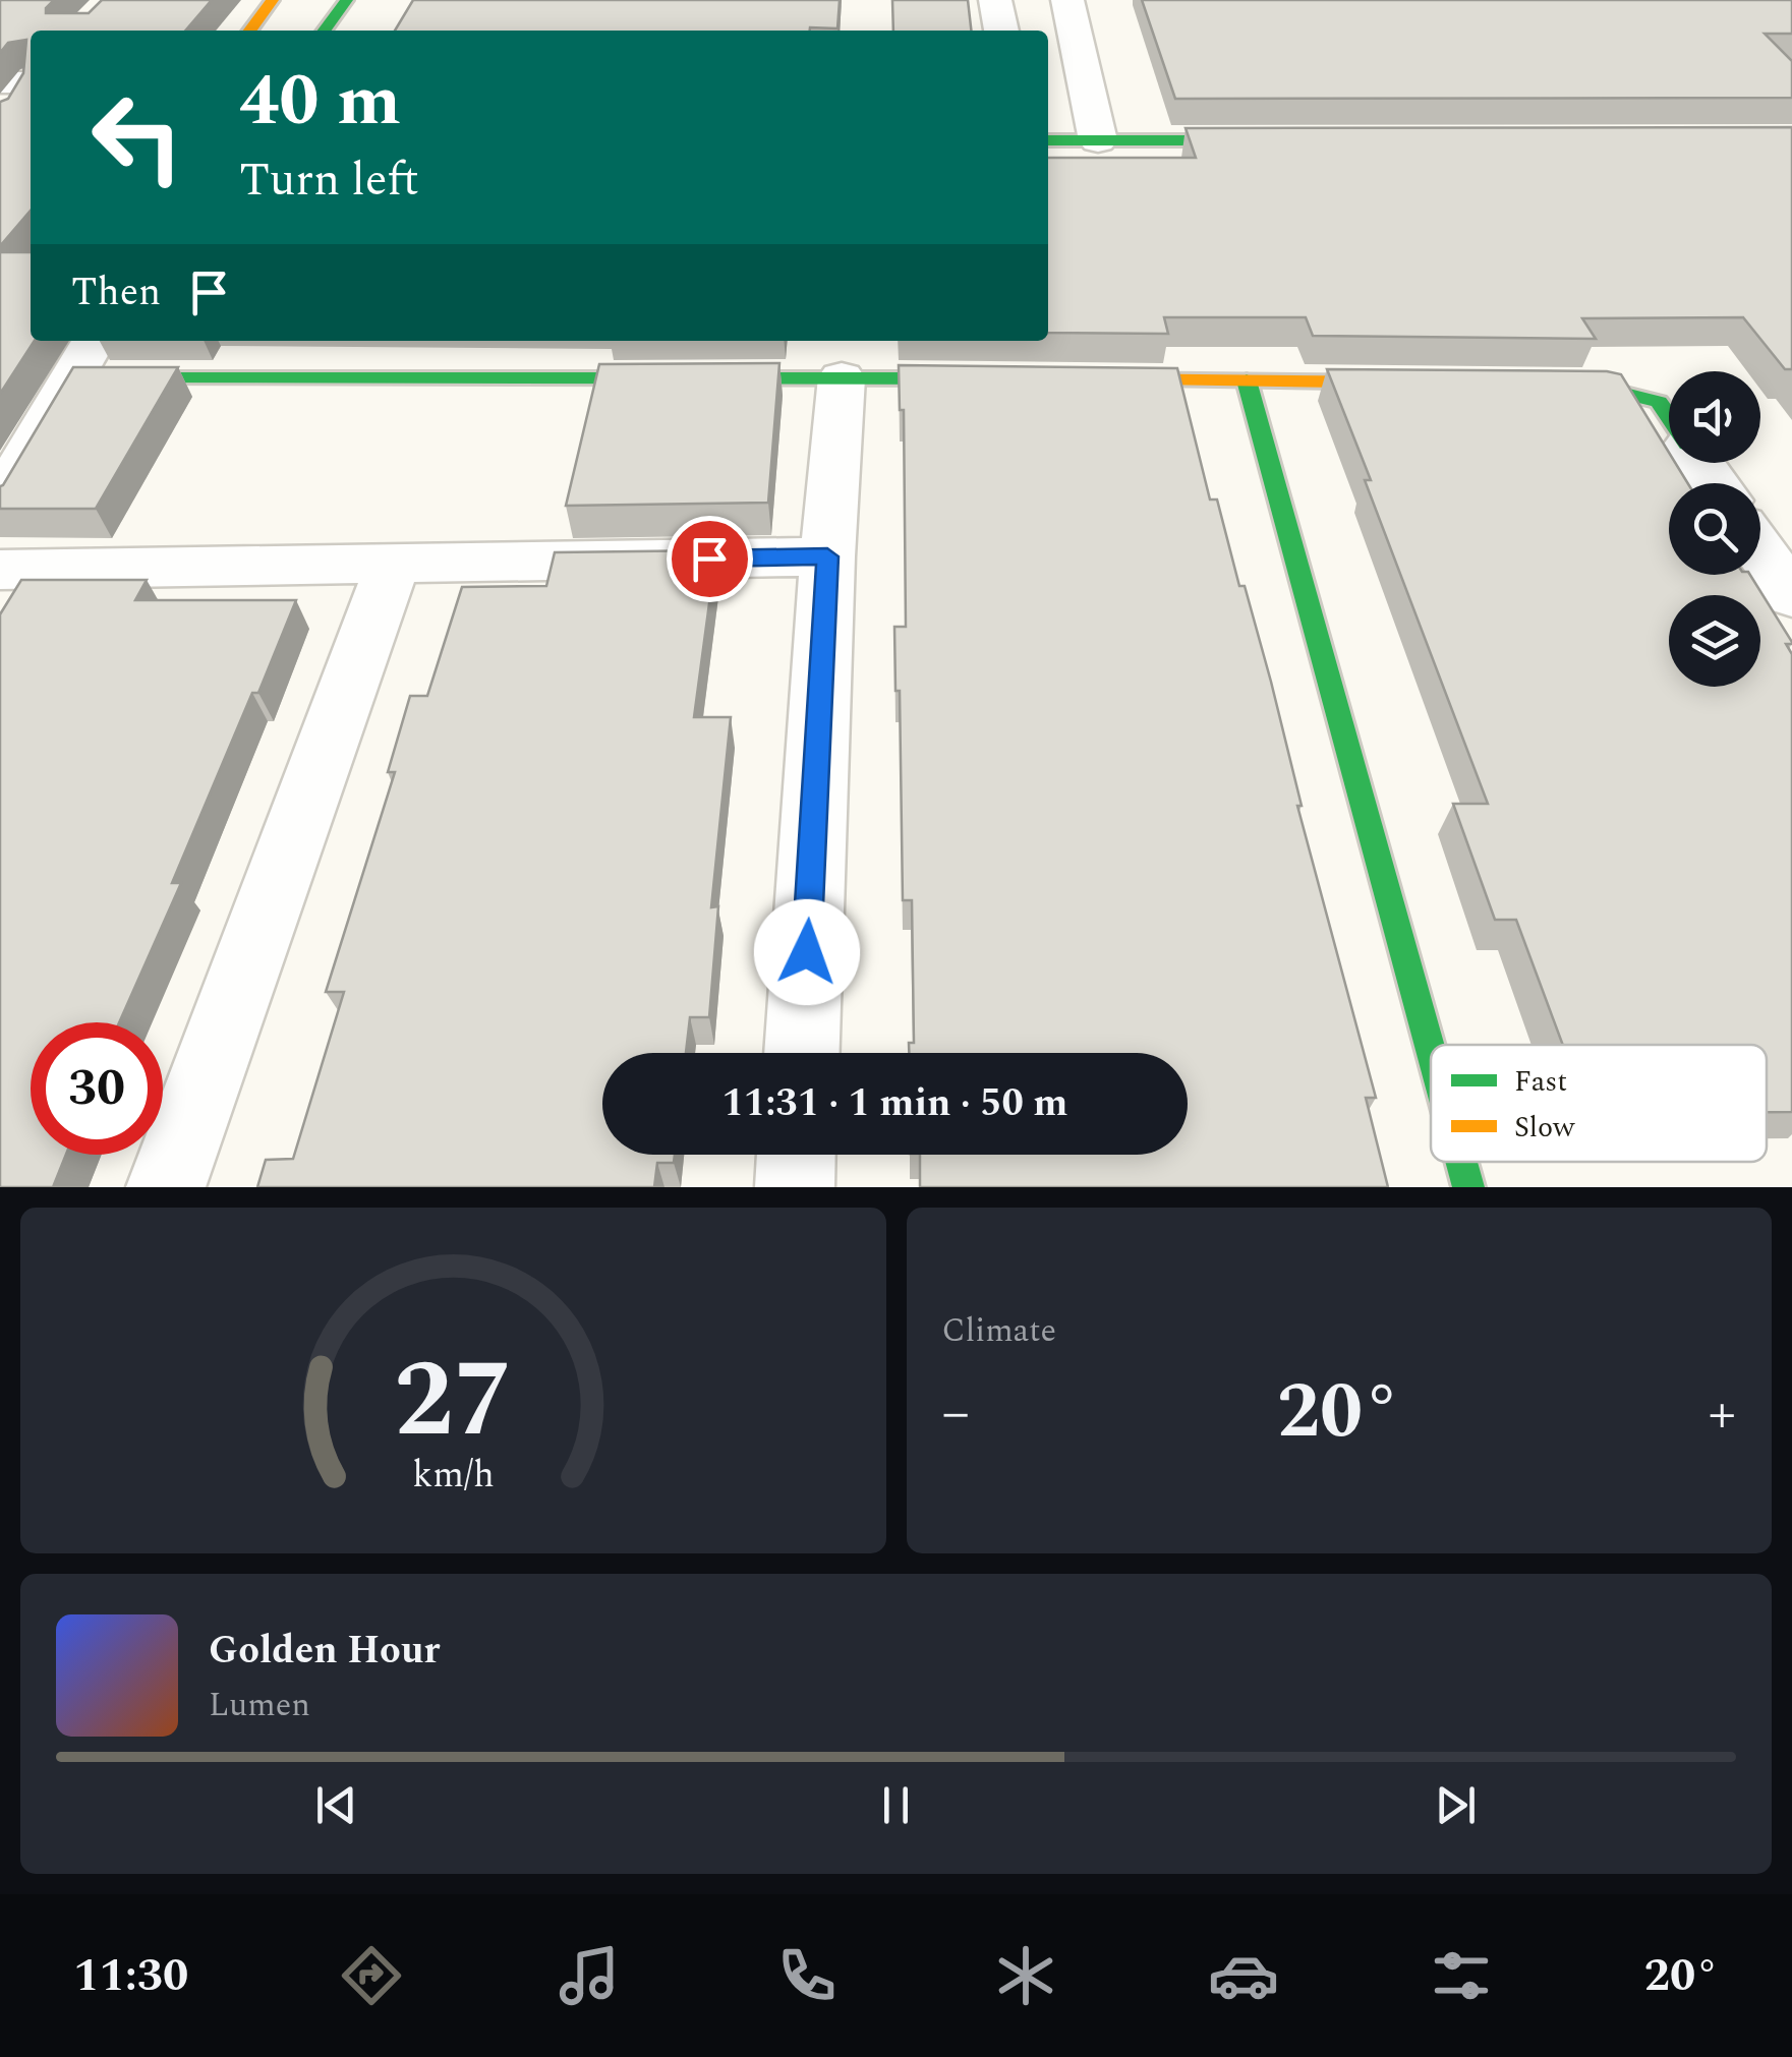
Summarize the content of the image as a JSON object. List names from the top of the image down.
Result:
{
  "legend": ["Fast", "Slow"],
  "page": {
    "turn": ["40 m", "Turn left"],
    "then": "Then",
    "limit": "30",
    "trip": "11:31 · 1 min · 50 m",
    "tile": "Climate",
    "heat": ["−", "20°", "+"],
    "song": ["Golden Hour", "Lumen"],
    "tabs": ["11:30", "20°"],
    "gauge": ["27", "km/h"]
  }
}
